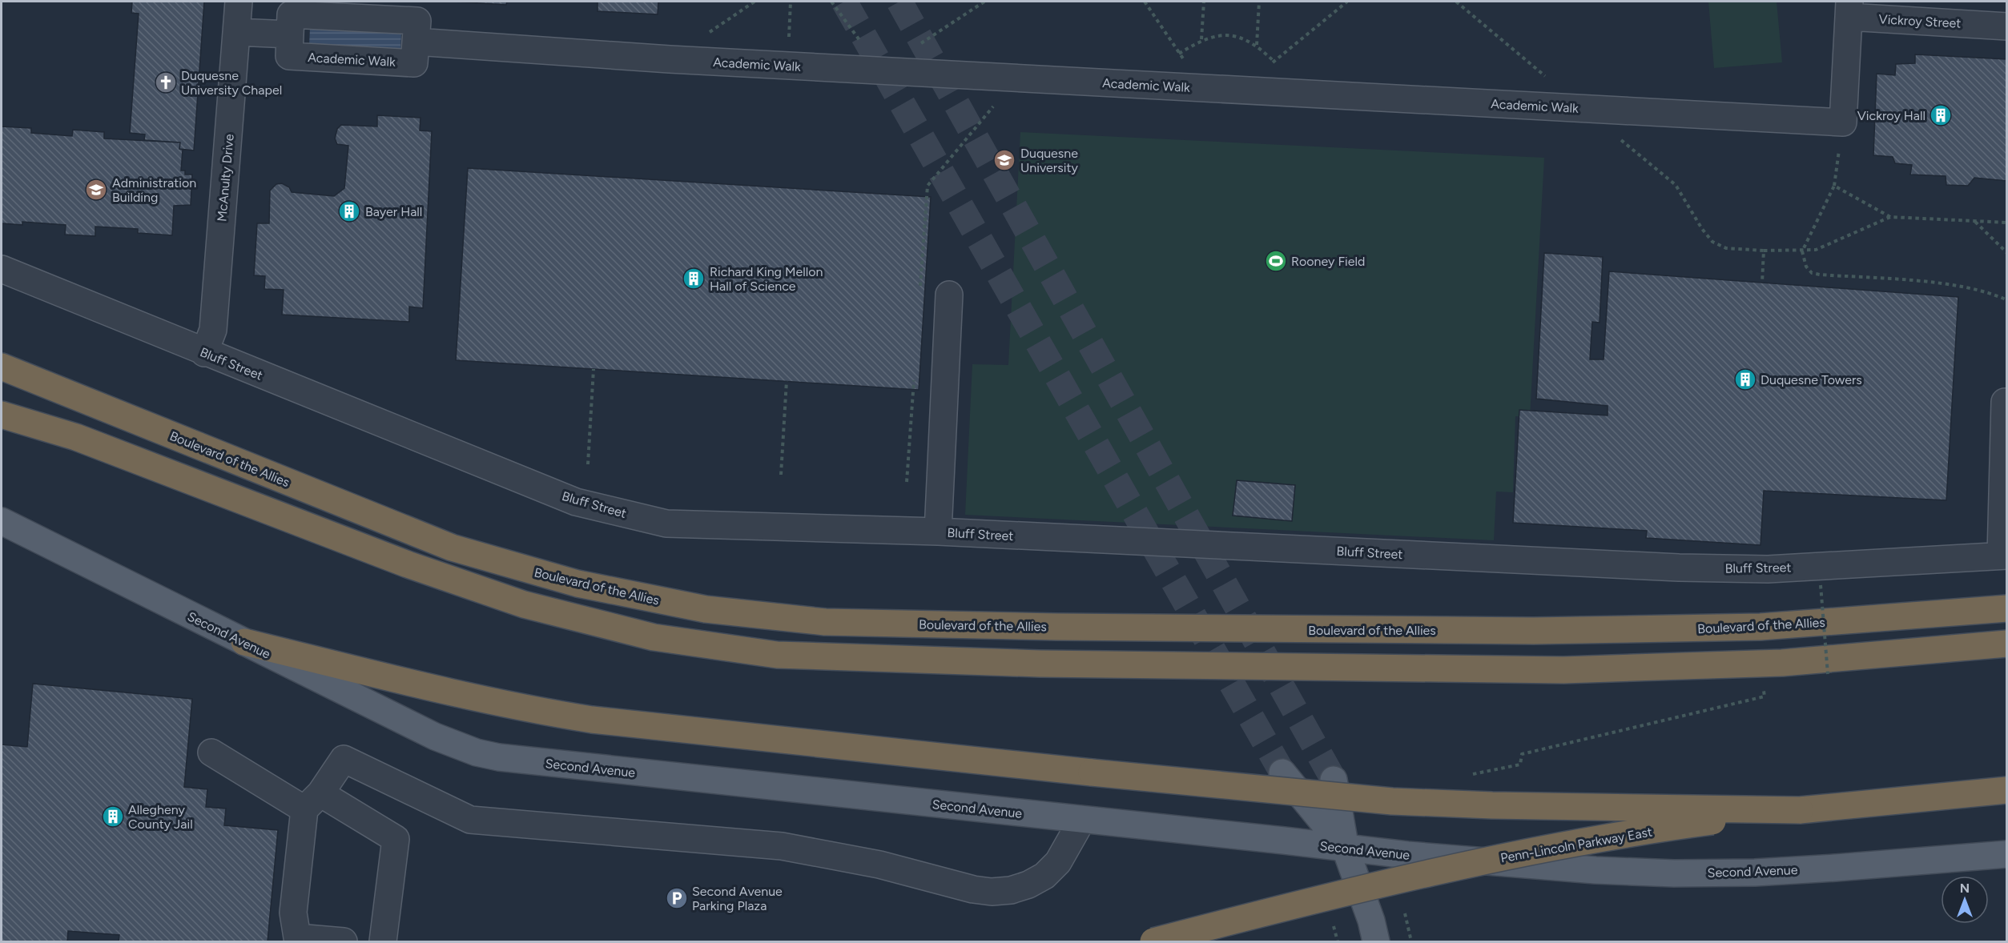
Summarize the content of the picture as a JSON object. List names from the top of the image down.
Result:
{
  "streets": {
    "highway": ["Boulevard of the Allies", "Penn-Lincoln Parkway East"],
    "main road": ["Second Avenue"],
    "street": [
      "Vickroy Street",
      "Academic Walk",
      "McAnulty Drive",
      "Bluff Street"
    ]
  },
  "crossings": [
    ["McAnulty Drive", "Bluff Street"]
  ],
  "places": {
    "church": ["Duquesne University Chapel"],
    "building": [
      "Vickroy Hall",
      "Bayer Hall",
      "Richard King Mellon Hall of Science",
      "Duquesne Towers",
      "Allegheny County Jail"
    ],
    "school or university": ["Duquesne University", "Administration Building"],
    "sports": ["Rooney Field"],
    "parking": ["Second Avenue Parking Plaza"]
  },
  "north": "top"
}
